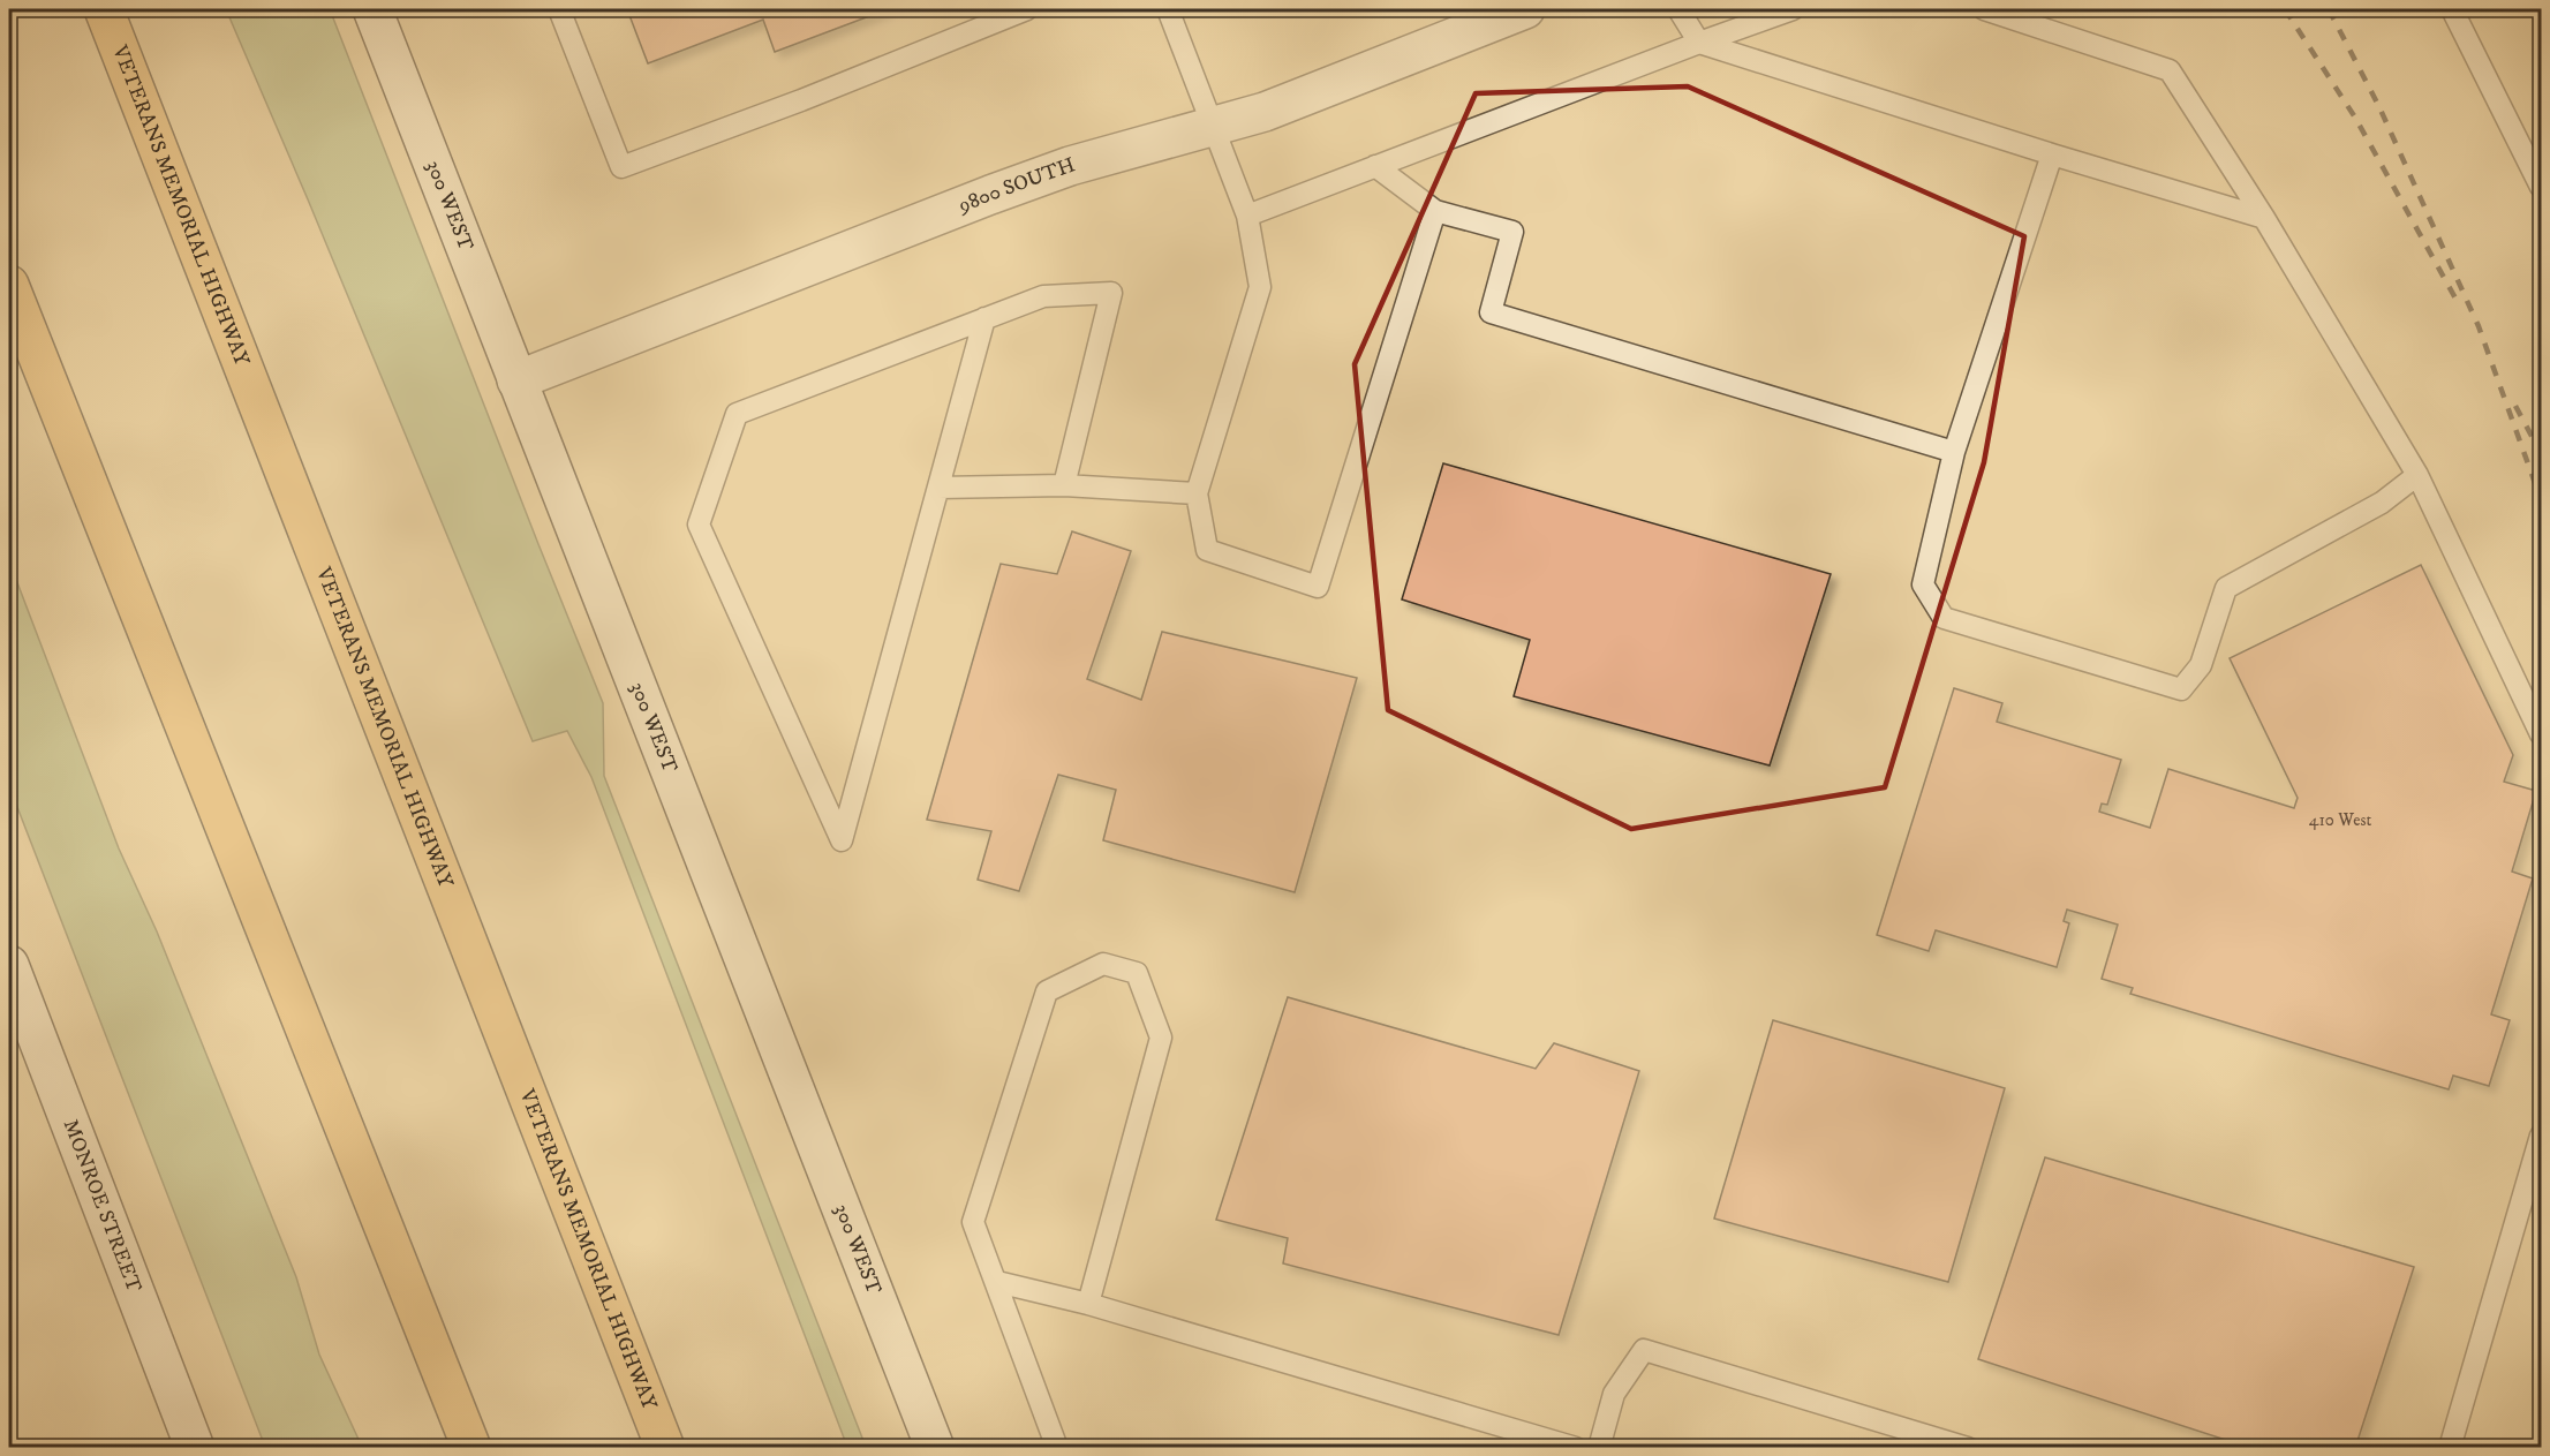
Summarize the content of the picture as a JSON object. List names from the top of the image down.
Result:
{
  "streets": {
    "highway": ["VETERANS MEMORIAL HIGHWAY"],
    "street": ["9800 SOUTH", "300 WEST", "MONROE STREET"]
  },
  "crossings": [
    ["9800 SOUTH", "300 WEST"]
  ],
  "house_numbers": ["410 West"]
}
